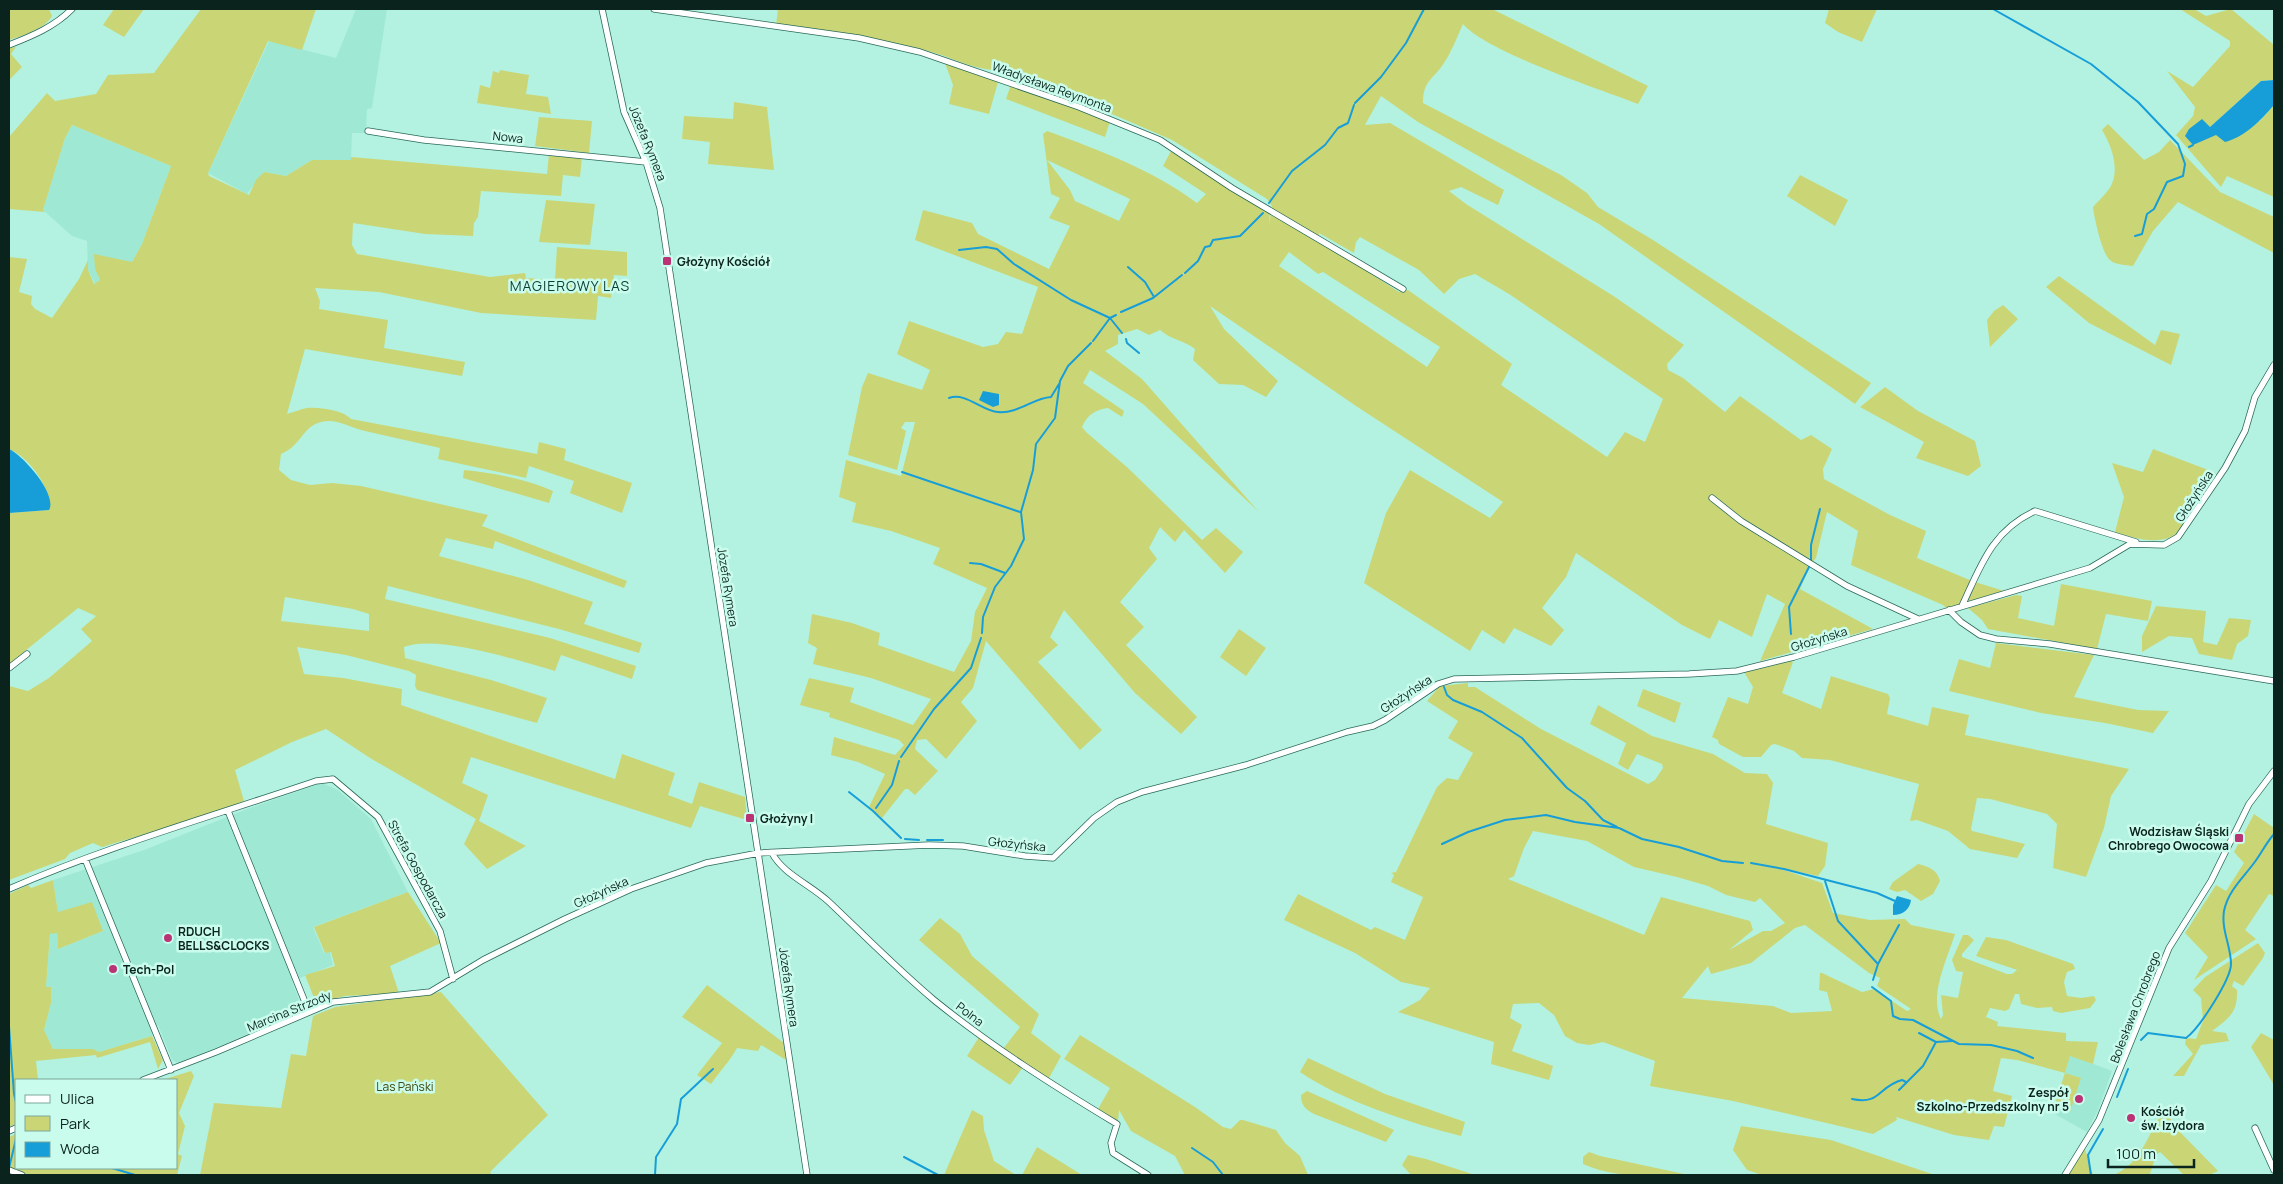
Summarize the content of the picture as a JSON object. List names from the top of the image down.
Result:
{
  "streets": {
    "street": [
      "Władysława Reymonta",
      "Nowa",
      "Józefa Rymera",
      "Głożyńska",
      "Strefa Gospodarcza",
      "Bolesława Chrobrego",
      "Marcina Strzody",
      "Polna"
    ]
  },
  "crossings": [
    ["Nowa", "Józefa Rymera"],
    ["Józefa Rymera", "Głożyńska"],
    ["Głożyńska", "Strefa Gospodarcza"],
    ["Głożyńska", "Marcina Strzody"],
    ["Głożyńska", "Polna"],
    ["Strefa Gospodarcza", "Marcina Strzody"]
  ],
  "districts": ["MAGIEROWY LAS"],
  "parks": ["Las Pański"],
  "places": {
    "transit": ["Głożyny Kościół", "Głożyny I", "Wodzisław Śląski Chrobrego Owocowa"],
    "other": [
      "RDUCH BELLS&CLOCKS",
      "Tech-Pol",
      "Zespół Szkolno-Przedszkolny nr 5",
      "Kościół św. Izydora"
    ]
  },
  "legend": ["Ulica", "Park", "Woda"],
  "scale_bar": "100 m"
}
